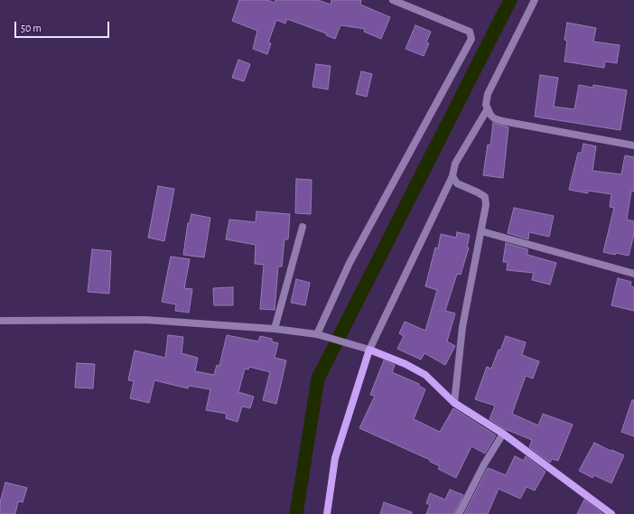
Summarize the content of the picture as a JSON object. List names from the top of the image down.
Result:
{
  "scale_bar": "50 m"
}
